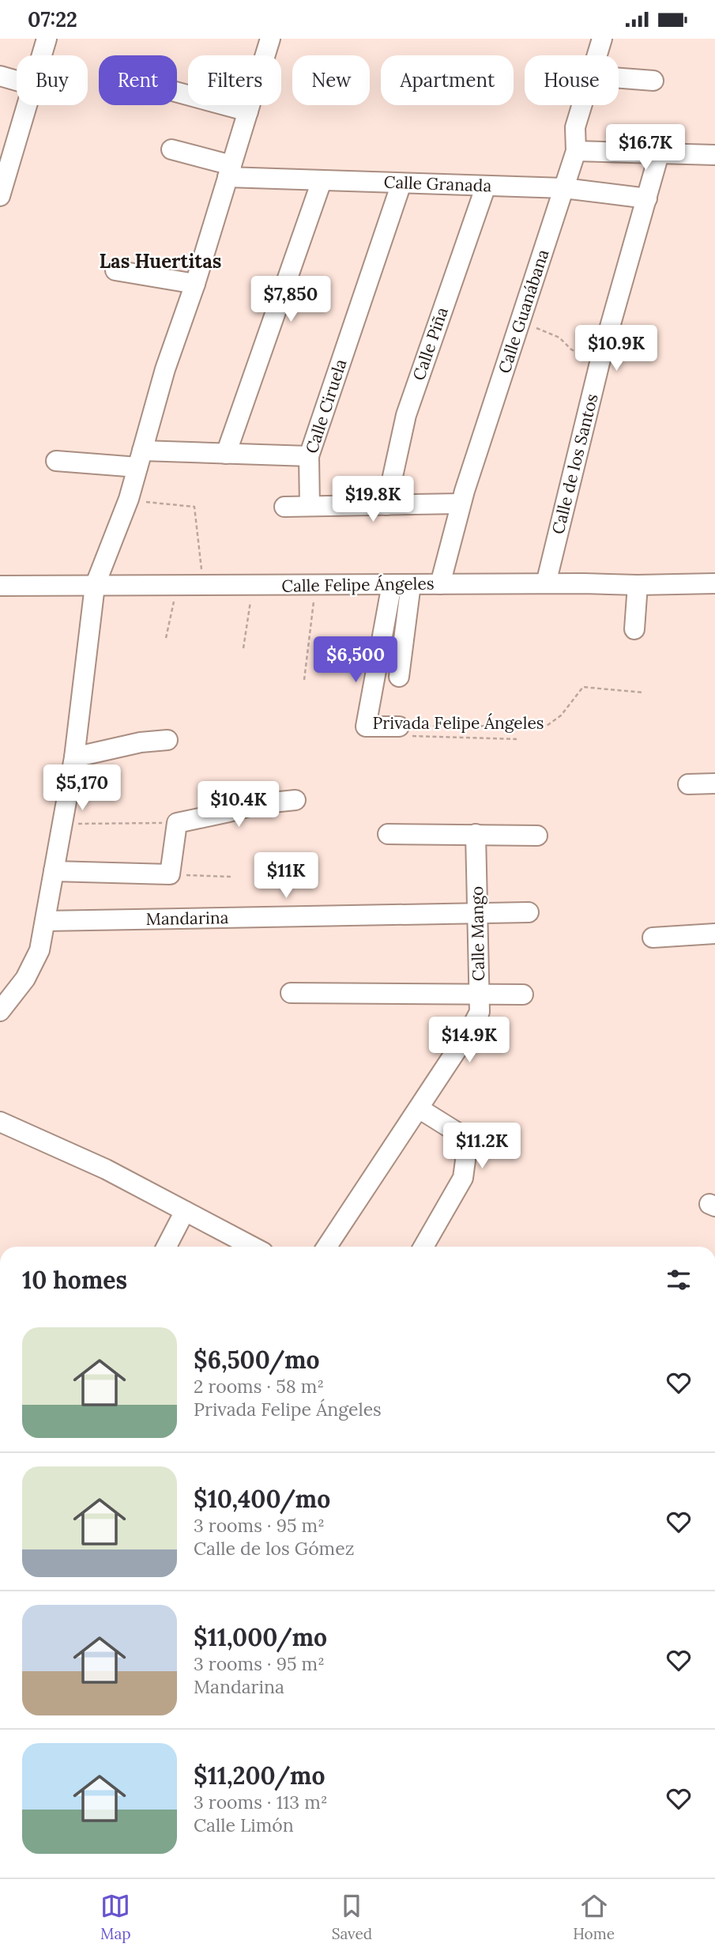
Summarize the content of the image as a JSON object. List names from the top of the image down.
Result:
{
  "streets": {
    "street": [
      "Calle Granada",
      "Calle Guanábana",
      "Calle Piña",
      "Calle Ciruela",
      "Calle de los Santos",
      "Calle Felipe Ángeles",
      "Privada Felipe Ángeles",
      "Mandarina",
      "Calle Mango"
    ]
  },
  "crossings": [
    ["Calle Granada", "Calle Guanábana"],
    ["Calle Granada", "Calle Piña"],
    ["Calle Granada", "Calle Ciruela"],
    ["Calle Granada", "Calle de los Santos"],
    ["Calle Guanábana", "Calle Felipe Ángeles"],
    ["Calle de los Santos", "Calle Felipe Ángeles"],
    ["Calle Felipe Ángeles", "Privada Felipe Ángeles"],
    ["Mandarina", "Calle Mango"]
  ],
  "districts": ["Las Huertitas"],
  "page": {
    "status": "07:22",
    "chip": [
      "Buy",
      "Rent",
      "Filters",
      "New",
      "Apartment",
      "House"
    ],
    "price": [
      "$16.7K",
      "$7,850",
      "$10.9K",
      "$19.8K",
      "$6,500",
      "$5,170",
      "$10.4K",
      "$11K",
      "$14.9K",
      "$11.2K"
    ],
    "heading": "10 homes",
    "list": [
      {
        "name": "$6,500/mo",
        "note": "2 rooms · 58 m² · Privada Felipe Ángeles"
      },
      {
        "name": "$10,400/mo",
        "note": "3 rooms · 95 m² · Calle de los Gómez"
      },
      {
        "name": "$11,000/mo",
        "note": "3 rooms · 95 m² · Mandarina"
      },
      {
        "name": "$11,200/mo",
        "note": "3 rooms · 113 m² · Calle Limón"
      }
    ],
    "tabs": ["Map", "Saved", "Home"]
  }
}
